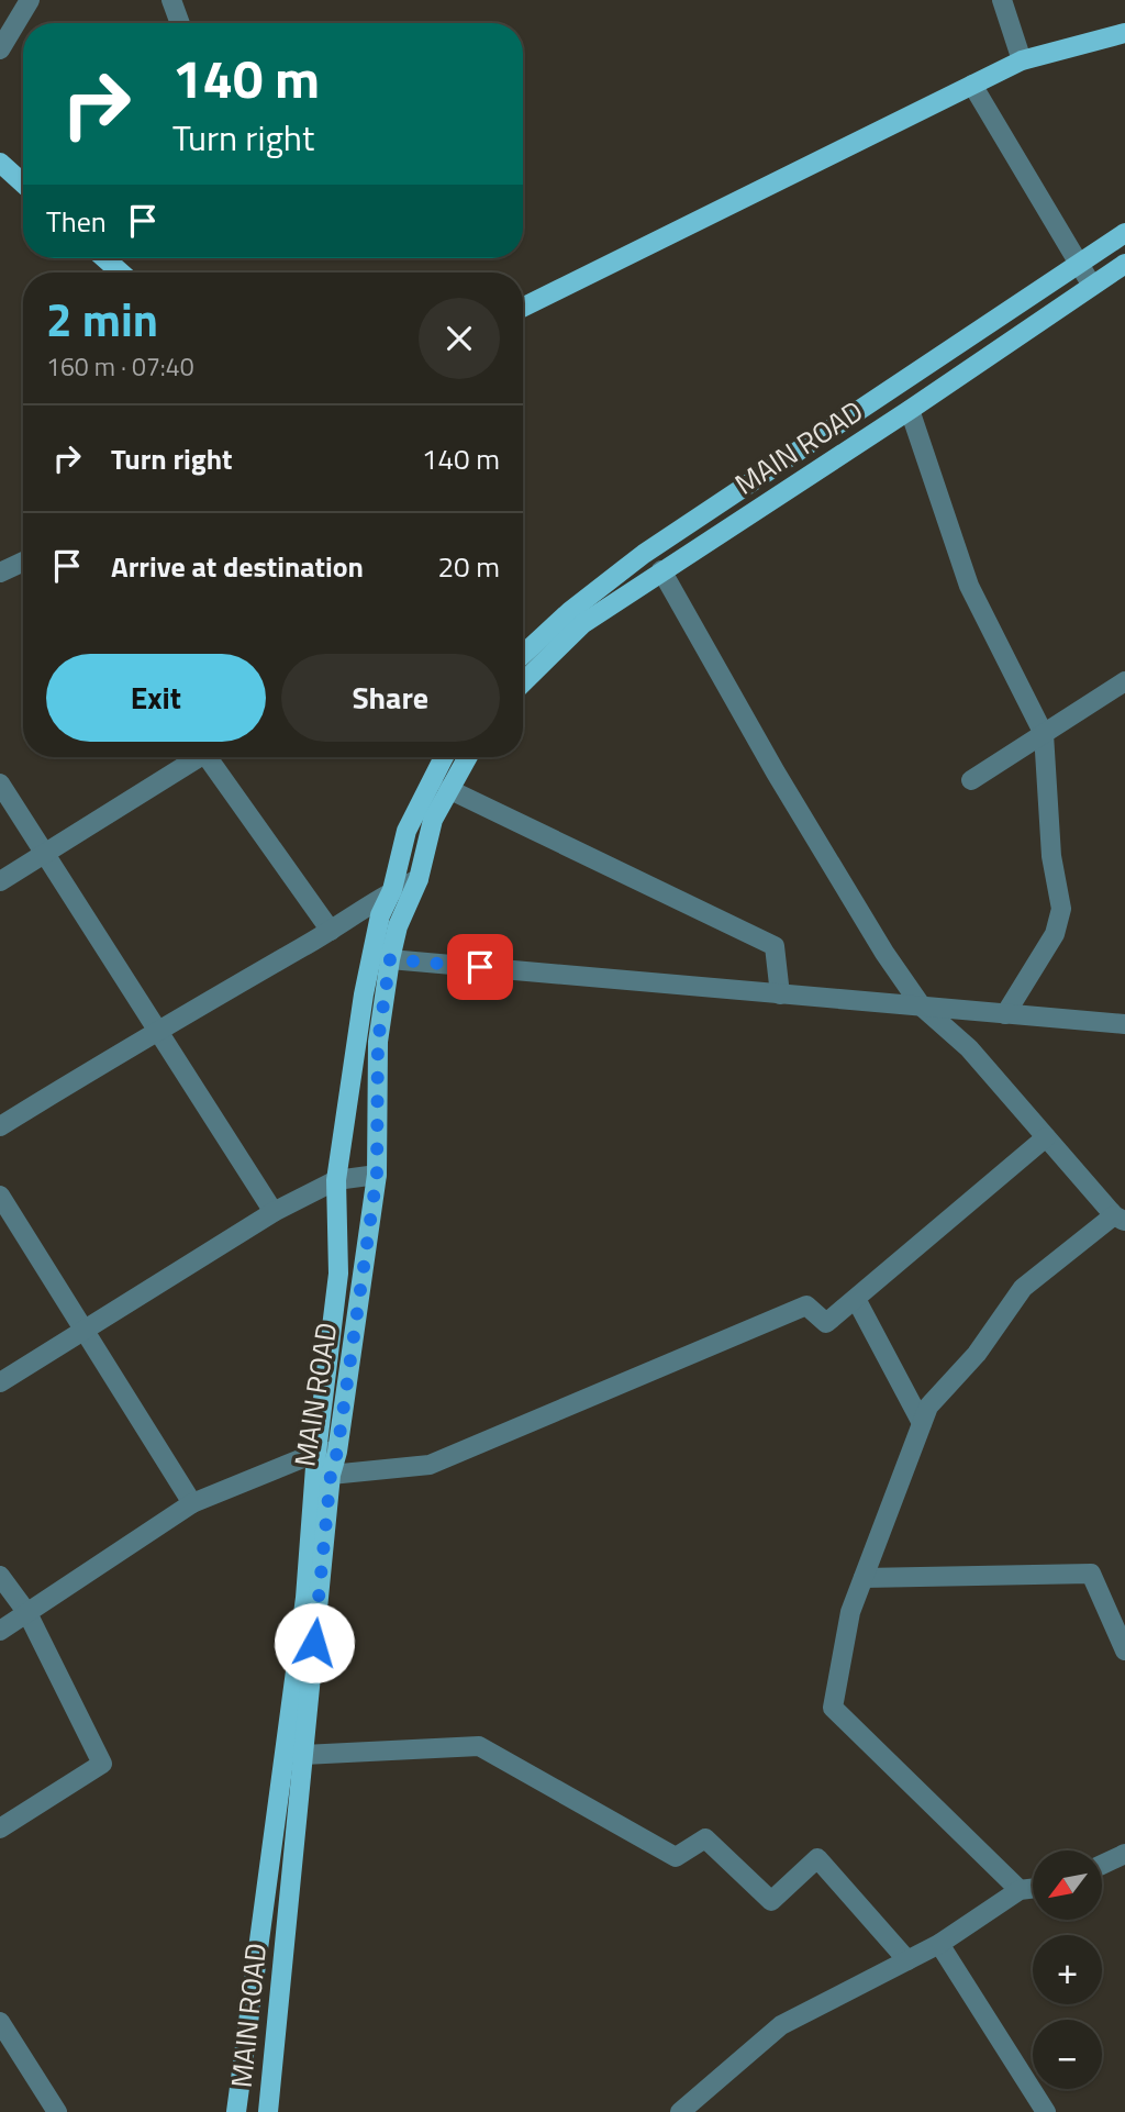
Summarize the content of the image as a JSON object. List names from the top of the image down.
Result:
{
  "streets": {
    "main road": ["MAIN ROAD"]
  },
  "north": "bottom left",
  "page": {
    "turn": ["140 m", "Turn right"],
    "then": "Then",
    "heading": ["2 min", "160 m · 07:40"],
    "list": [
      {
        "name": "Turn right",
        "value": "140 m"
      },
      {
        "name": "Arrive at destination",
        "value": "20 m"
      }
    ],
    "buttons": ["Exit", "Share"],
    "map_buttons": ["+", "−"]
  }
}
